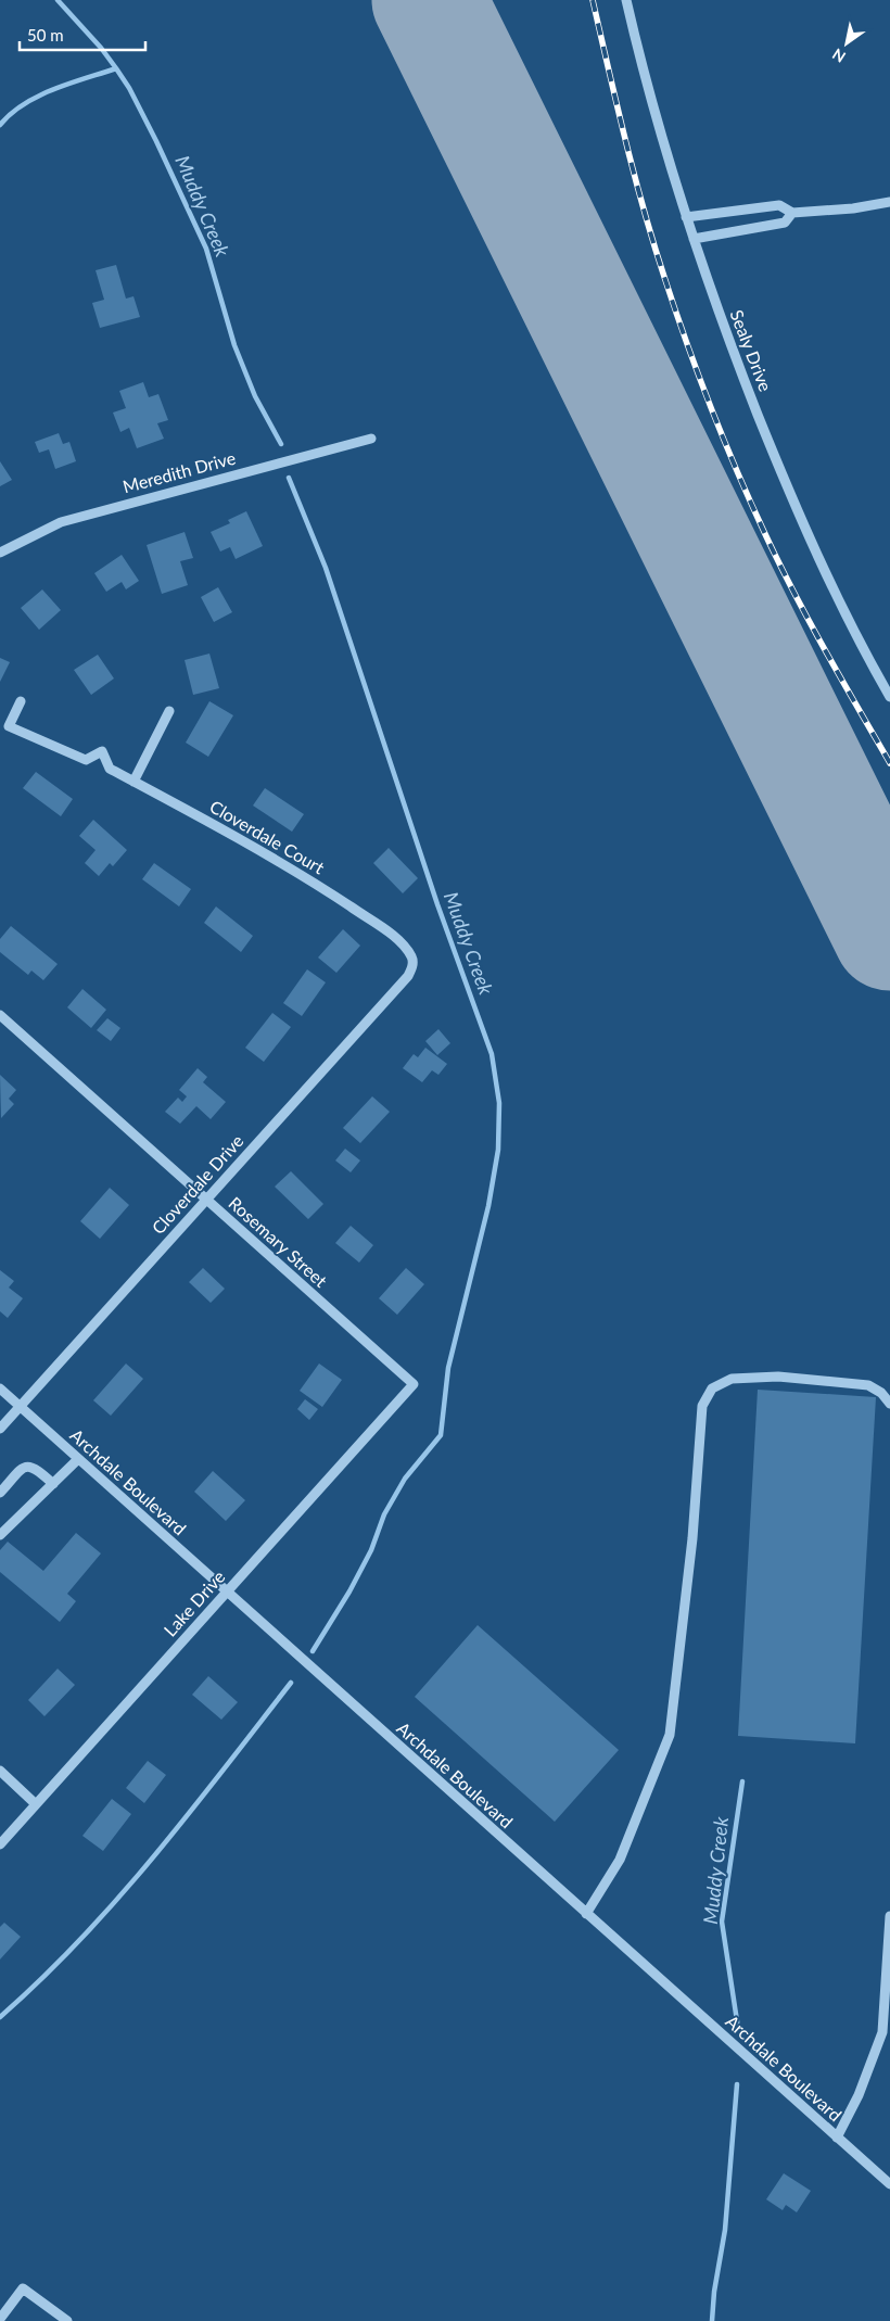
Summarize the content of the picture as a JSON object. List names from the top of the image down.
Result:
{
  "streets": {
    "street": [
      "Sealy Drive",
      "Meredith Drive",
      "Cloverdale Court",
      "Cloverdale Drive",
      "Rosemary Street",
      "Archdale Boulevard",
      "Lake Drive"
    ]
  },
  "crossings": [
    ["Cloverdale Court", "Cloverdale Drive"],
    ["Cloverdale Drive", "Rosemary Street"],
    ["Cloverdale Drive", "Archdale Boulevard"],
    ["Rosemary Street", "Lake Drive"],
    ["Archdale Boulevard", "Lake Drive"]
  ],
  "water": ["Muddy Creek"],
  "scale_bar": "50 m",
  "north": "bottom left"
}
